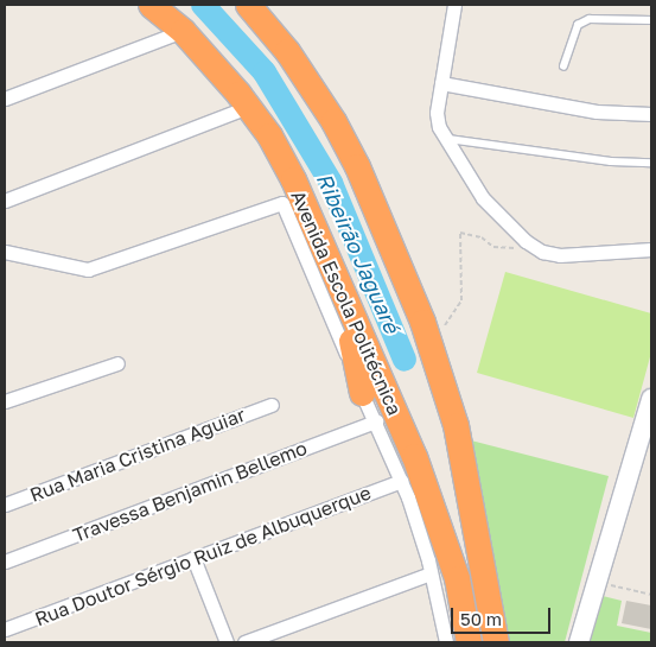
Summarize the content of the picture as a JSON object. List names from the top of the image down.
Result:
{
  "streets": {
    "highway": ["Avenida Escola Politécnica"],
    "street": ["Rua Maria Cristina Aguiar", "Travessa Benjamin Bellemo", "Rua Doutor Sérgio Ruiz de Albuquerque"]
  },
  "crossings": [
    ["Avenida Escola Politécnica", "Travessa Benjamin Bellemo"],
    ["Avenida Escola Politécnica", "Rua Doutor Sérgio Ruiz de Albuquerque"]
  ],
  "water": ["Ribeirão Jaguaré"],
  "scale_bar": "50 m"
}
